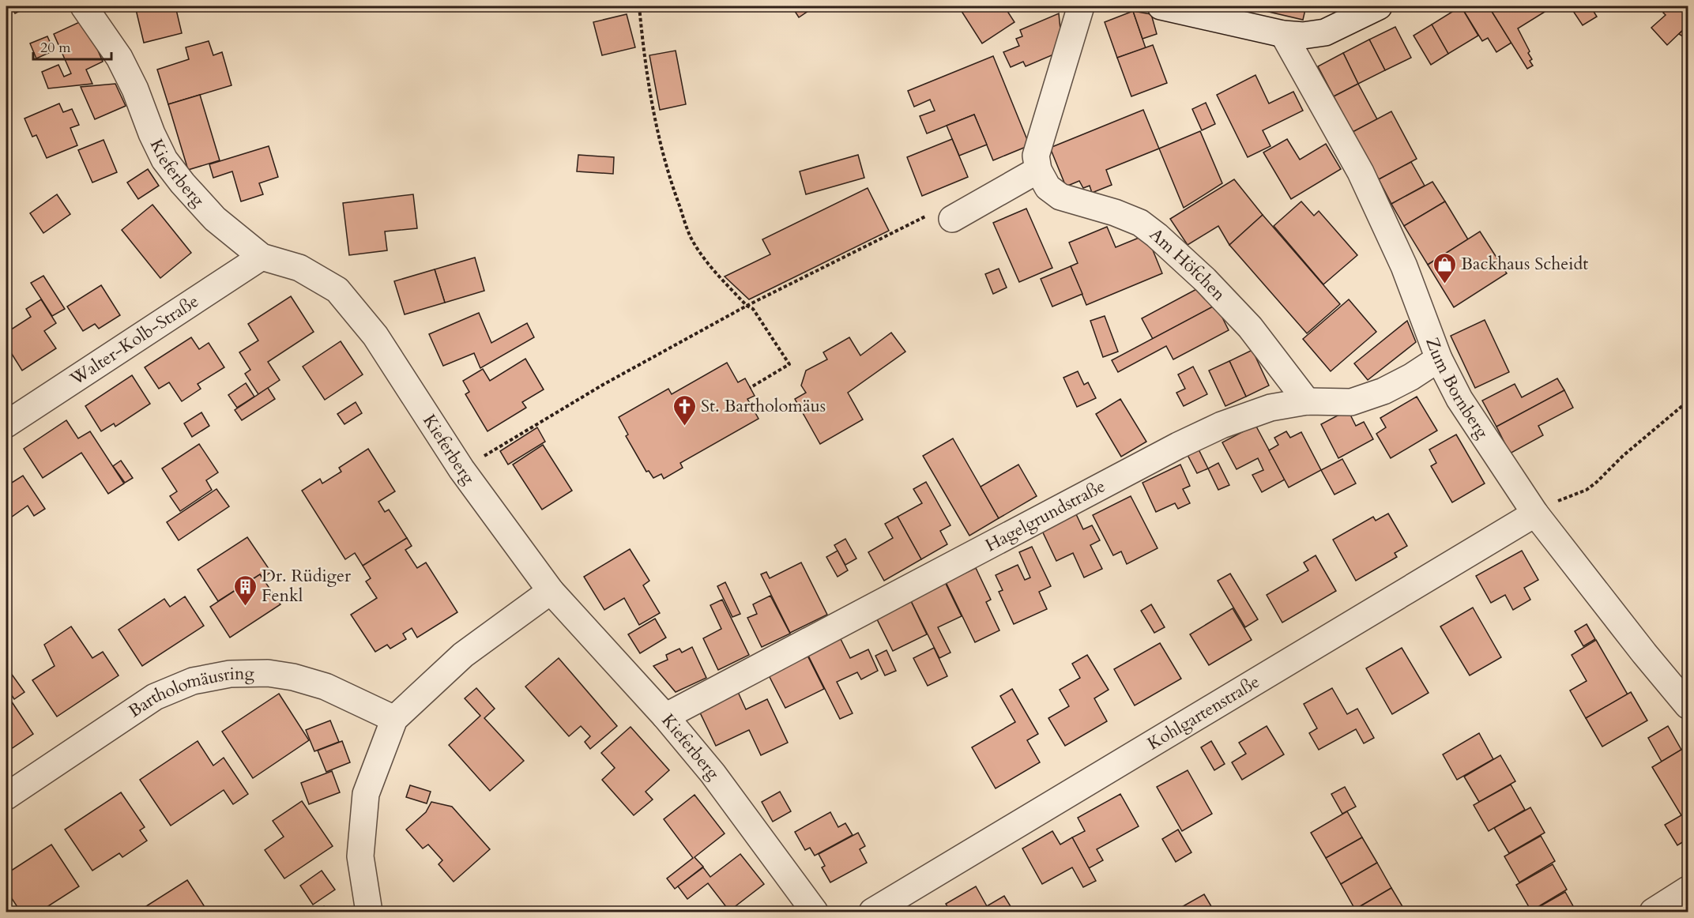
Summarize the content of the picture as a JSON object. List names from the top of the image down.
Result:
{
  "streets": {
    "street": [
      "Kieferberg",
      "Am Höfchen",
      "Walter-Kolb-Straße",
      "Zum Bornberg",
      "Hagelgrundstraße",
      "Bartholomäusring",
      "Kohlgartenstraße"
    ]
  },
  "crossings": [
    ["Kieferberg", "Walter-Kolb-Straße"],
    ["Kieferberg", "Hagelgrundstraße"],
    ["Am Höfchen", "Hagelgrundstraße"],
    ["Zum Bornberg", "Hagelgrundstraße"],
    ["Zum Bornberg", "Kohlgartenstraße"]
  ],
  "places": {
    "shop": ["Backhaus Scheidt"],
    "church": ["St. Bartholomäus"],
    "building": ["Dr. Rüdiger Fenkl"]
  },
  "scale_bar": "20 m"
}
